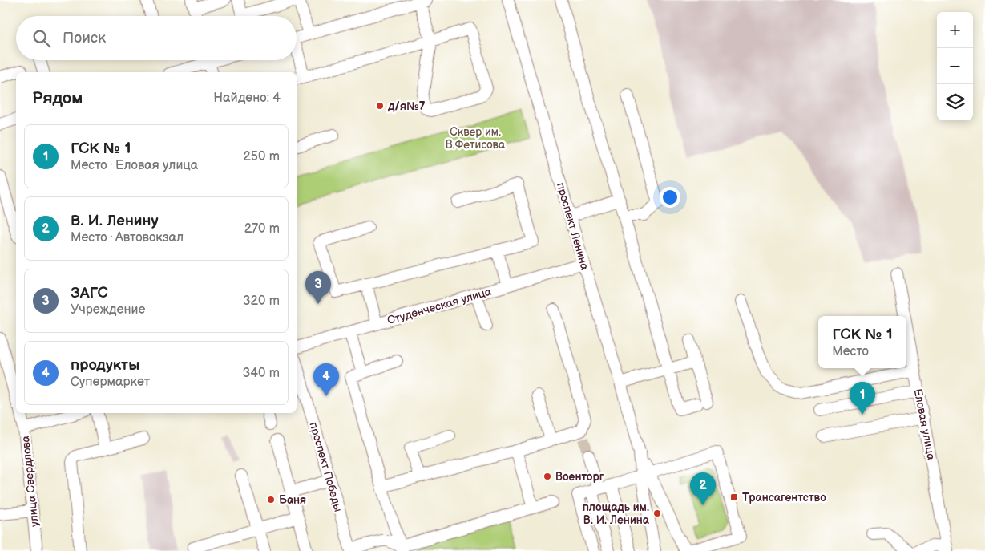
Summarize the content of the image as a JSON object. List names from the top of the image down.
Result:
{
  "streets": {
    "street": [
      "проспект Ленина",
      "Студенческая улица",
      "Еловая улица",
      "проспект Победы",
      "улица Свердлова"
    ]
  },
  "crossings": [
    ["проспект Ленина", "Студенческая улица"]
  ],
  "parks": ["Сквер им. В.Фетисова"],
  "places": {
    "other": [
      "д/я№7",
      "Военторг",
      "Баня",
      "площадь им. В. И. Ленина"
    ],
    "transit": ["Трансагентство"]
  },
  "page": {
    "map_buttons": ["+", "−"],
    "search": "Поиск",
    "heading": ["Рядом", "Найдено: 4"],
    "list": [
      {
        "mark": "1",
        "name": "ГСК № 1",
        "note": "Место · Еловая улица",
        "value": "250 m"
      },
      {
        "mark": "2",
        "name": "В. И. Ленину",
        "note": "Место · Автовокзал",
        "value": "270 m"
      },
      {
        "mark": "3",
        "name": "ЗАГС",
        "note": "Учреждение",
        "value": "320 m"
      },
      {
        "mark": "4",
        "name": "продукты",
        "note": "Супермаркет",
        "value": "340 m"
      }
    ],
    "pins": [
      "3",
      "4",
      "1",
      "2"
    ],
    "popup": ["ГСК № 1", "Место"]
  }
}
